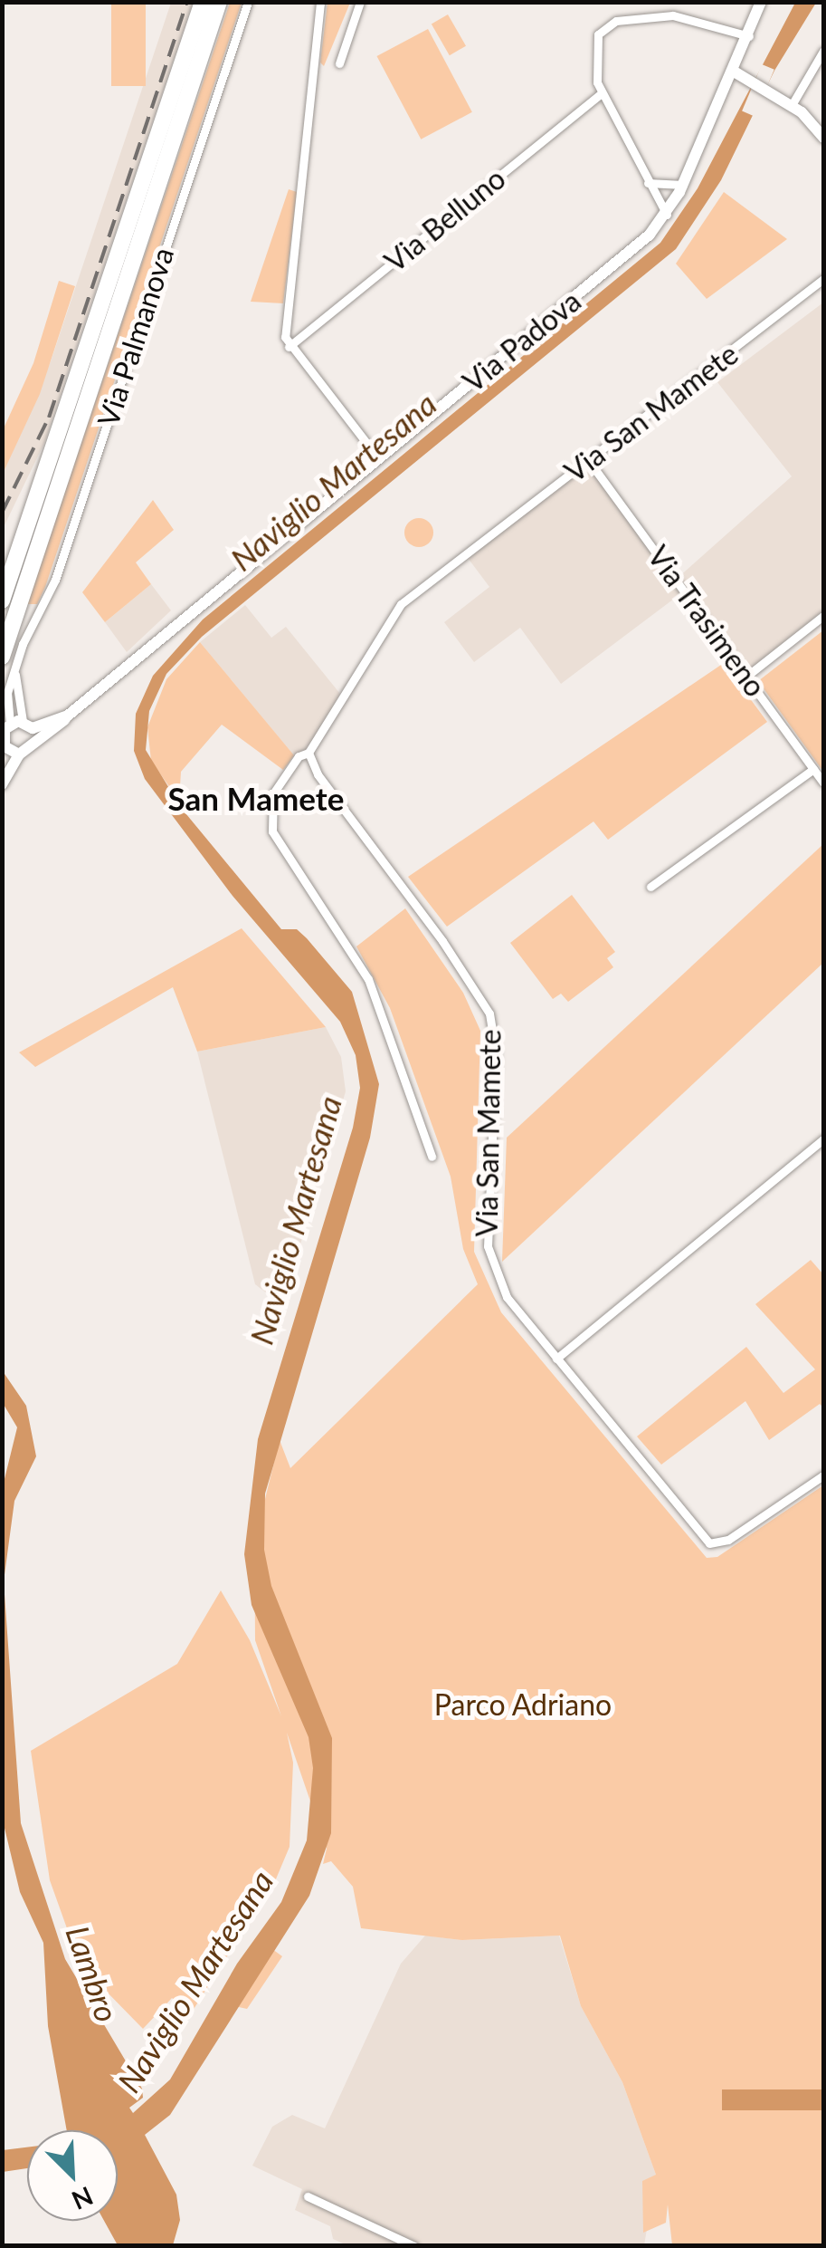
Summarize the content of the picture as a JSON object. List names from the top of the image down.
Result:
{
  "streets": {
    "highway": ["Via Palmanova"],
    "street": [
      "Via Belluno",
      "Via Padova",
      "Via San Mamete",
      "Via Trasimeno"
    ]
  },
  "crossings": [
    ["Via Palmanova", "Via Padova"],
    ["Via San Mamete", "Via Trasimeno"]
  ],
  "districts": ["San Mamete"],
  "water": ["Naviglio Martesana", "Lambro"],
  "parks": ["Parco Adriano"],
  "north": "bottom right"
}
